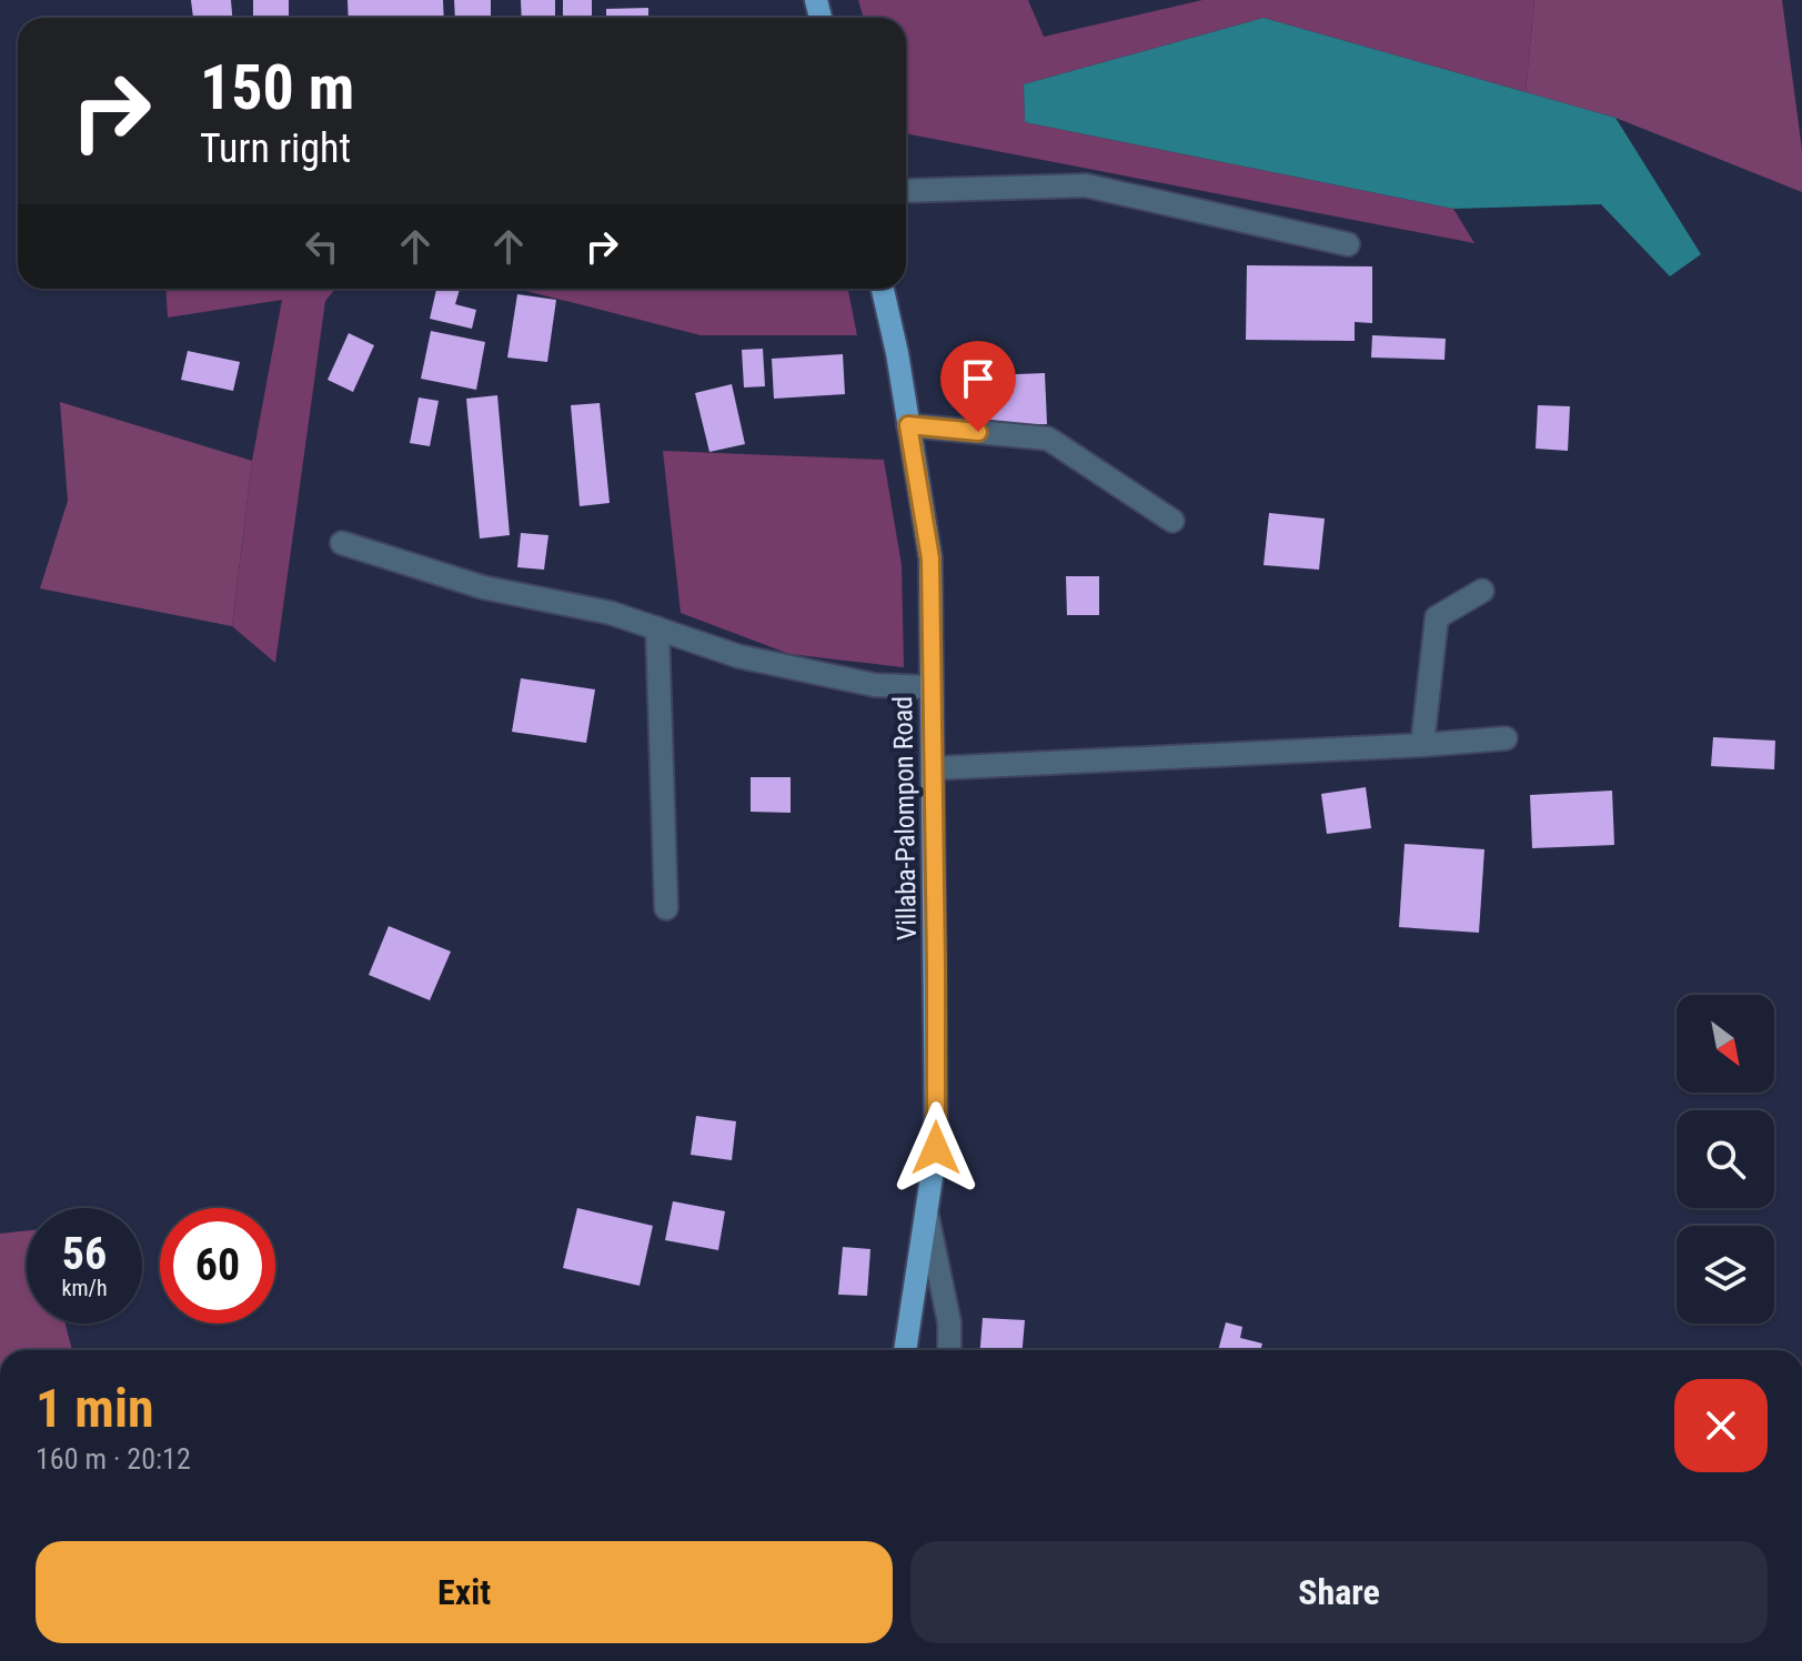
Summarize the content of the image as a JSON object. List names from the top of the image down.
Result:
{
  "streets": {
    "main road": ["Villaba-Palompon Road"]
  },
  "north": "bottom right",
  "page": {
    "turn": ["150 m", "Turn right"],
    "speed": "56 km/h",
    "limit": "60",
    "heading": ["1 min", "160 m · 20:12"],
    "buttons": ["Exit", "Share"]
  }
}
